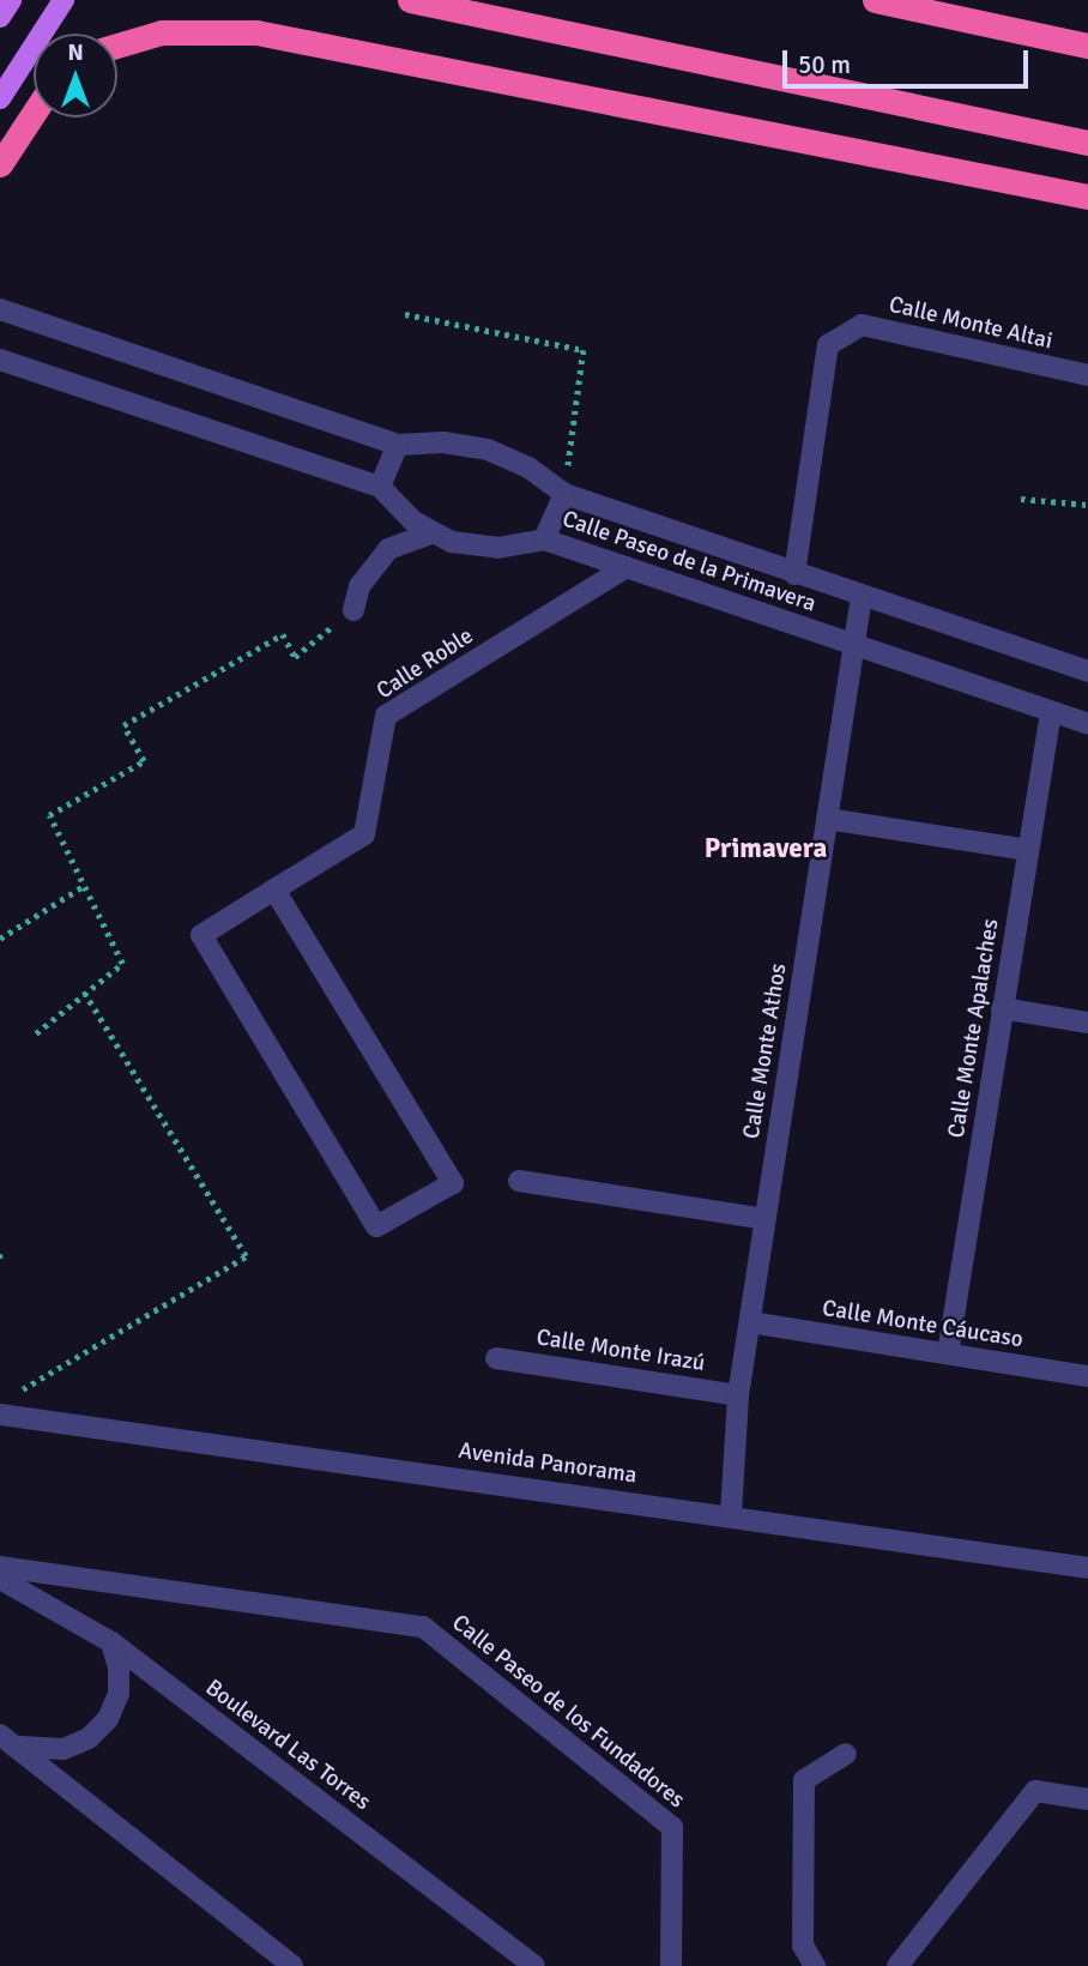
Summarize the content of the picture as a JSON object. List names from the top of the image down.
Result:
{
  "streets": {
    "street": [
      "Calle Monte Altai",
      "Calle Paseo de la Primavera",
      "Calle Roble",
      "Calle Monte Apalaches",
      "Calle Monte Athos",
      "Calle Monte Cáucaso",
      "Calle Monte Irazú",
      "Avenida Panorama",
      "Calle Paseo de los Fundadores",
      "Boulevard Las Torres"
    ]
  },
  "crossings": [
    ["Calle Monte Altai", "Calle Paseo de la Primavera"],
    ["Calle Paseo de la Primavera", "Calle Roble"],
    ["Calle Paseo de la Primavera", "Calle Monte Apalaches"],
    ["Calle Paseo de la Primavera", "Calle Monte Athos"],
    ["Calle Monte Apalaches", "Calle Monte Cáucaso"],
    ["Calle Monte Athos", "Calle Monte Cáucaso"],
    ["Calle Monte Athos", "Calle Monte Irazú"],
    ["Calle Monte Athos", "Avenida Panorama"]
  ],
  "districts": ["Primavera"],
  "scale_bar": "50 m",
  "north": "top"
}
